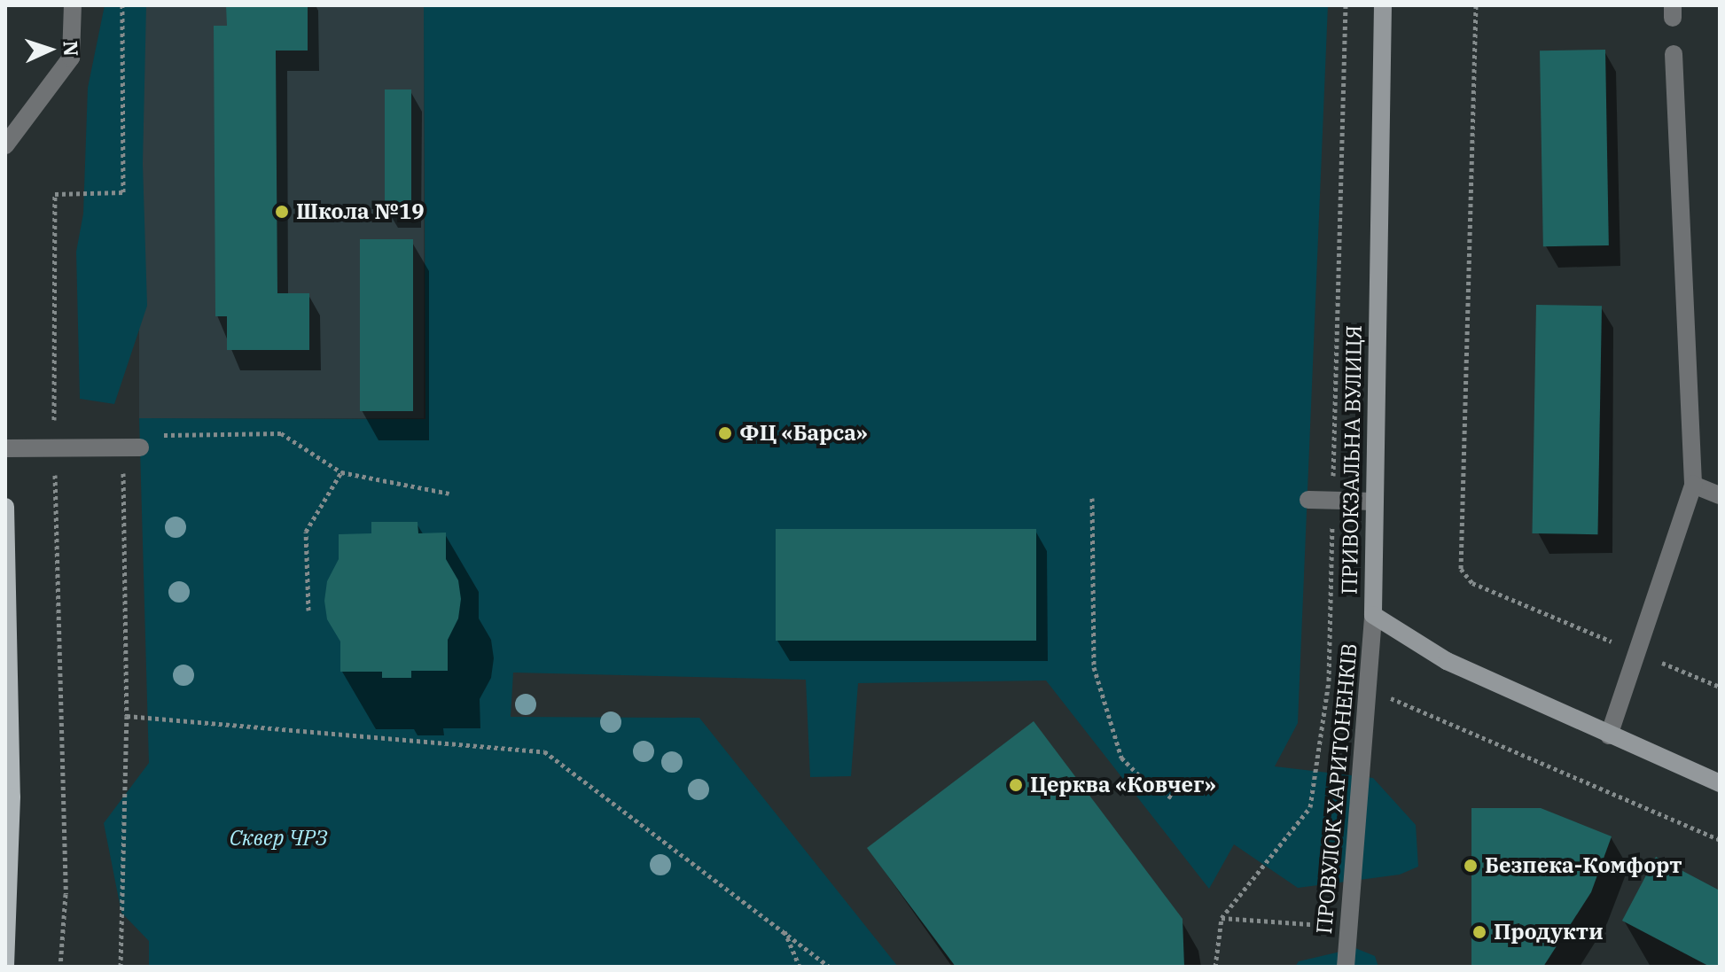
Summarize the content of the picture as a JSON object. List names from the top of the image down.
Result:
{
  "streets": {
    "main road": ["ПРИВОКЗАЛЬНА ВУЛИЦЯ"],
    "street": ["ПРОВУЛОК ХАРИТОНЕНКІВ"]
  },
  "crossings": [
    ["ПРИВОКЗАЛЬНА ВУЛИЦЯ", "ПРОВУЛОК ХАРИТОНЕНКІВ"]
  ],
  "parks": ["Сквер ЧРЗ"],
  "places": [
    "Школа №19",
    "ФЦ «Барса»",
    "Церква «Ковчег»",
    "Безпека-Комфорт",
    "Продукти"
  ],
  "north": "right"
}
